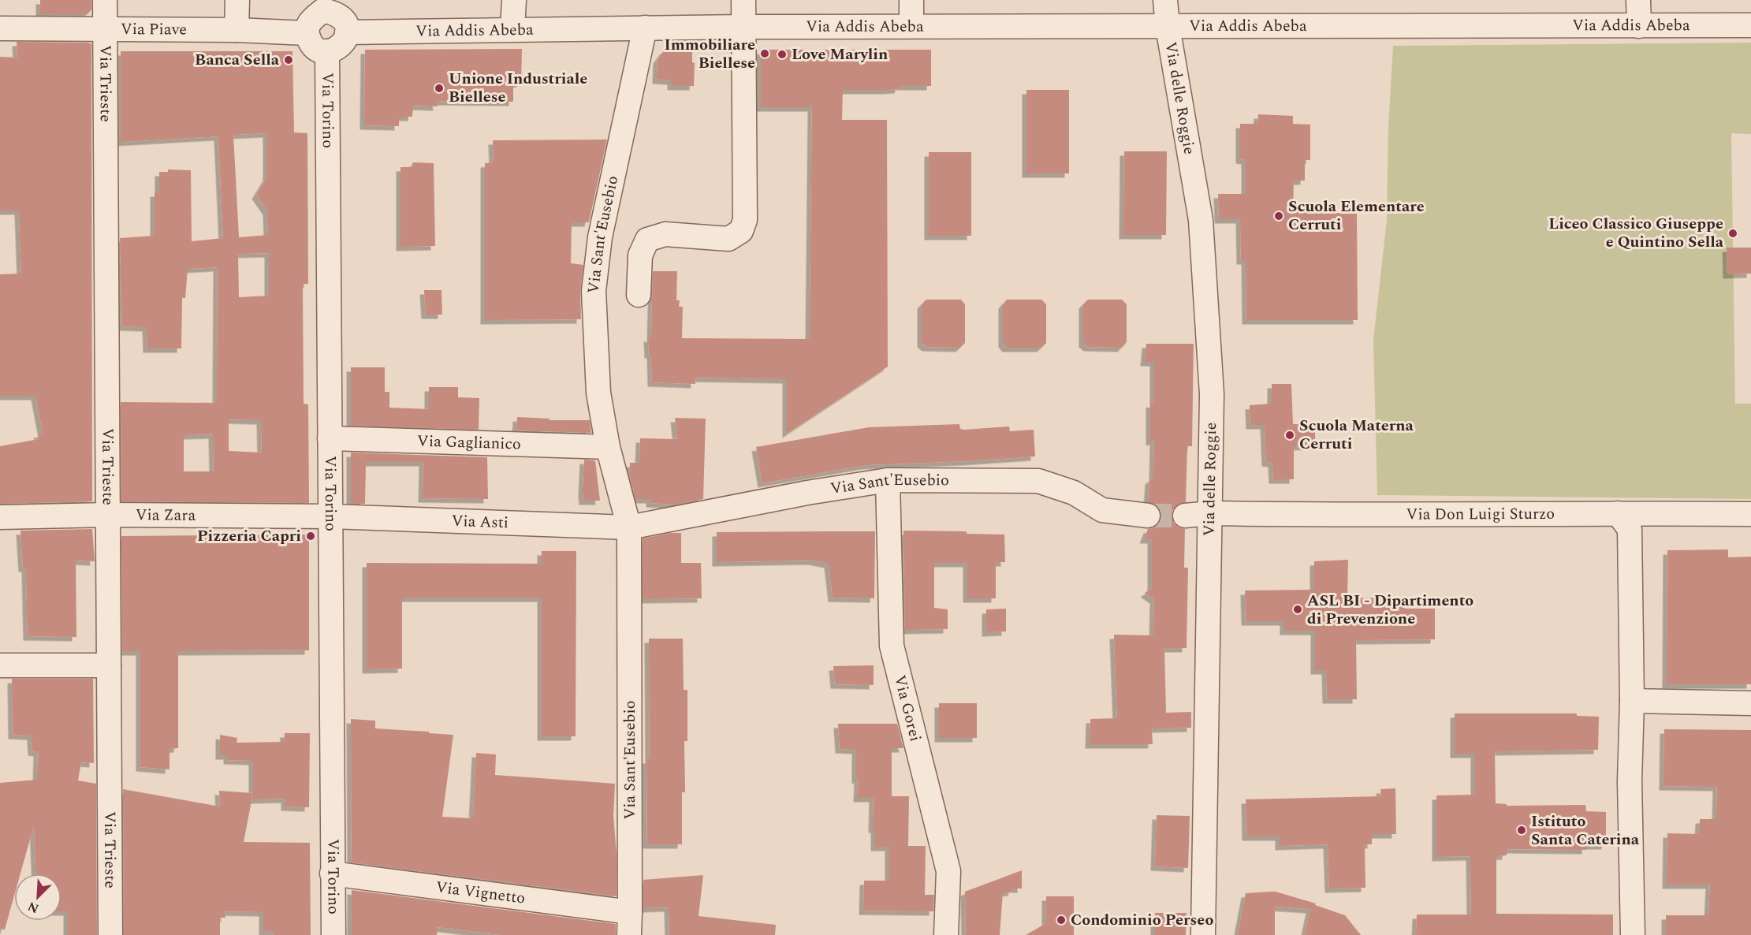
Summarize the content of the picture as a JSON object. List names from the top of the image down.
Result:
{
  "streets": {
    "street": [
      "Via Addis Abeba",
      "Via Piave",
      "Via Trieste",
      "Via delle Roggie",
      "Via Torino",
      "Via Sant'Eusebio",
      "Via Gaglianico",
      "Via Don Luigi Sturzo",
      "Via Zara",
      "Via Asti",
      "Via Gorei",
      "Via Vignetto"
    ]
  },
  "crossings": [
    ["Via Addis Abeba", "Via Piave"],
    ["Via Addis Abeba", "Via delle Roggie"],
    ["Via Addis Abeba", "Via Torino"],
    ["Via Addis Abeba", "Via Sant'Eusebio"],
    ["Via Piave", "Via Trieste"],
    ["Via Piave", "Via Torino"],
    ["Via Trieste", "Via Zara"],
    ["Via delle Roggie", "Via Don Luigi Sturzo"],
    ["Via Torino", "Via Gaglianico"],
    ["Via Torino", "Via Zara"],
    ["Via Torino", "Via Asti"],
    ["Via Torino", "Via Vignetto"],
    ["Via Sant'Eusebio", "Via Gaglianico"],
    ["Via Sant'Eusebio", "Via Asti"],
    ["Via Sant'Eusebio", "Via Gorei"],
    ["Via Sant'Eusebio", "Via Vignetto"],
    ["Via Zara", "Via Asti"]
  ],
  "places": [
    "Immobiliare Biellese",
    "Love Marylin",
    "Banca Sella",
    "Unione Industriale Biellese",
    "Scuola Elementare Cerruti",
    "Liceo Classico Giuseppe e Quintino Sella",
    "Scuola Materna Cerruti",
    "Pizzeria Capri",
    "ASL BI - Dipartimento di Prevenzione",
    "Istituto Santa Caterina",
    "Condominio Perseo"
  ],
  "north": "bottom left"
}
